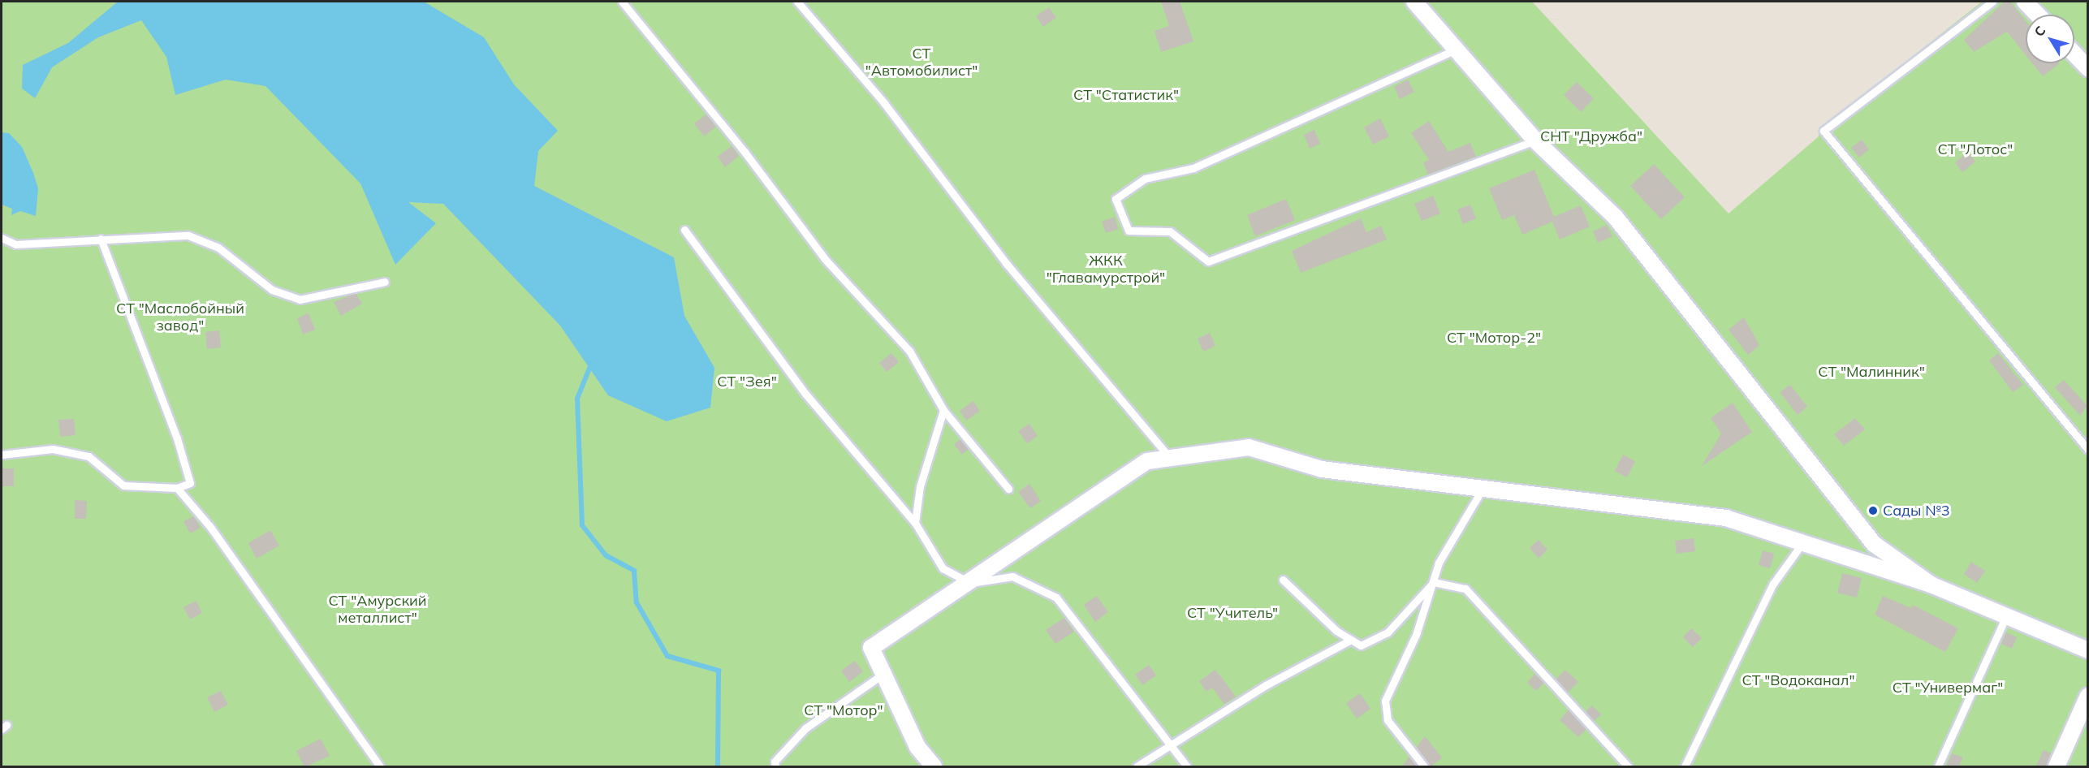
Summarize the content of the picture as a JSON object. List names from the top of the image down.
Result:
{
  "parks": [
    "СТ \"Автомобилист\"",
    "СТ \"Статистик\"",
    "СНТ \"Дружба\"",
    "СТ \"Лотос\"",
    "ЖКК \"Главамурстрой\"",
    "СТ \"Маслобойный завод\"",
    "СТ \"Мотор-2\"",
    "СТ \"Малинник\"",
    "СТ \"Зея\"",
    "СТ \"Амурский металлист\"",
    "СТ \"Учитель\"",
    "СТ \"Водоканал\"",
    "СТ \"Универмаг\"",
    "СТ \"Мотор\""
  ],
  "places": ["Сады №3"],
  "north": "top left"
}
